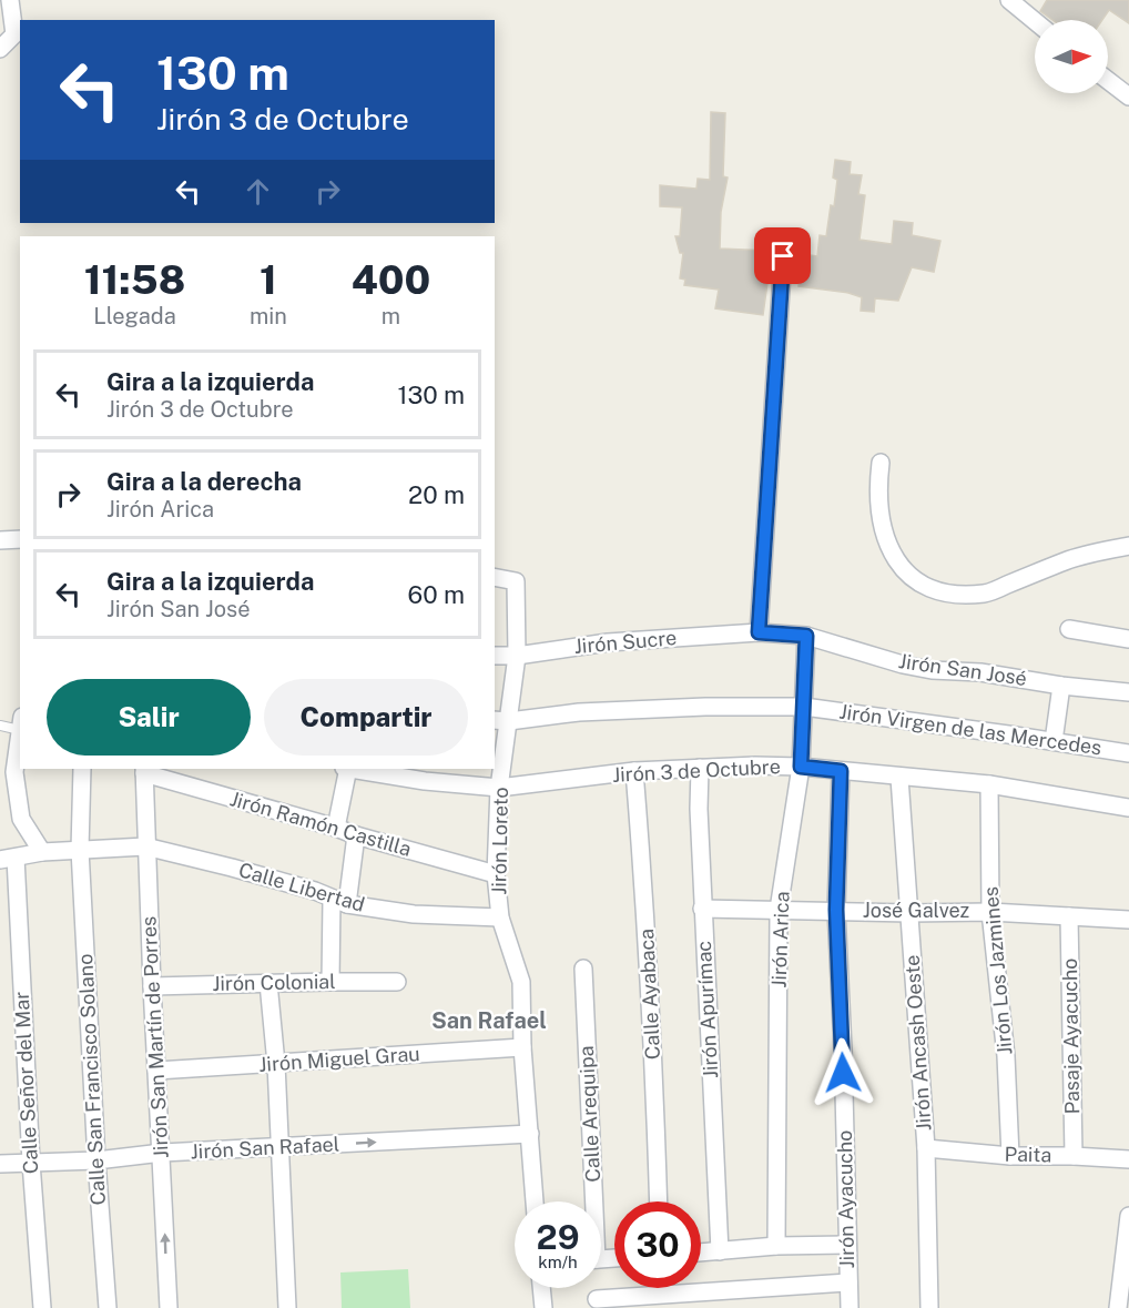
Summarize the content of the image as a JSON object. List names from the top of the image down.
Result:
{
  "streets": {
    "street": [
      "Jirón Sucre",
      "Jirón San José",
      "Jirón Virgen de las Mercedes",
      "Jirón 3 de Octubre",
      "Jirón Ramón Castilla",
      "Jirón Loreto",
      "Calle Libertad",
      "José Galvez",
      "Jirón Arica",
      "Jirón Los Jazmines",
      "Jirón Colonial",
      "Calle Ayabaca",
      "Jirón Apurímac",
      "Pasaje Ayacucho",
      "Jirón San Martín de Porres",
      "Jirón Ancash Oeste",
      "Jirón Miguel Grau",
      "Calle San Francisco Solano",
      "Calle Señor del Mar",
      "Calle Arequipa",
      "Jirón San Rafael",
      "Paita",
      "Jirón Ayacucho"
    ]
  },
  "crossings": [
    ["Jirón Sucre", "Jirón San José"],
    ["Jirón Sucre", "Jirón Loreto"],
    ["Jirón San José", "Jirón Arica"],
    ["Jirón Virgen de las Mercedes", "Jirón Loreto"],
    ["Jirón Virgen de las Mercedes", "Jirón Arica"],
    ["Jirón 3 de Octubre", "Jirón Loreto"],
    ["Jirón 3 de Octubre", "Jirón Arica"],
    ["Jirón 3 de Octubre", "Jirón Los Jazmines"],
    ["Jirón 3 de Octubre", "Calle Ayabaca"],
    ["Jirón 3 de Octubre", "Jirón Apurímac"],
    ["Jirón 3 de Octubre", "Jirón Ancash Oeste"],
    ["Jirón 3 de Octubre", "Jirón Ayacucho"],
    ["Jirón Ramón Castilla", "Jirón Loreto"],
    ["Jirón Ramón Castilla", "Jirón San Martín de Porres"],
    ["Jirón Loreto", "Calle Libertad"],
    ["Jirón Loreto", "Jirón Miguel Grau"],
    ["Jirón Loreto", "Jirón San Rafael"],
    ["Calle Libertad", "Jirón San Martín de Porres"],
    ["Calle Libertad", "Calle San Francisco Solano"],
    ["Calle Libertad", "Calle Señor del Mar"],
    ["José Galvez", "Jirón Arica"],
    ["José Galvez", "Jirón Los Jazmines"],
    ["José Galvez", "Jirón Apurímac"],
    ["José Galvez", "Pasaje Ayacucho"],
    ["José Galvez", "Jirón Ancash Oeste"],
    ["José Galvez", "Jirón Ayacucho"],
    ["Jirón Los Jazmines", "Paita"],
    ["Jirón Colonial", "Jirón San Martín de Porres"],
    ["Pasaje Ayacucho", "Paita"],
    ["Jirón San Martín de Porres", "Jirón Miguel Grau"],
    ["Jirón San Martín de Porres", "Jirón San Rafael"],
    ["Jirón Ancash Oeste", "Paita"],
    ["Calle San Francisco Solano", "Jirón San Rafael"],
    ["Calle Señor del Mar", "Jirón San Rafael"]
  ],
  "one_way": ["Jirón San Rafael"],
  "districts": ["San Rafael"],
  "north": "right",
  "page": {
    "turn": ["130 m", "Jirón 3 de Octubre"],
    "eta": [
      "11:58",
      "Llegada",
      "1",
      "min",
      "400",
      "m"
    ],
    "list": [
      {
        "name": "Gira a la izquierda",
        "note": "Jirón 3 de Octubre",
        "value": "130 m"
      },
      {
        "name": "Gira a la derecha",
        "note": "Jirón Arica",
        "value": "20 m"
      },
      {
        "name": "Gira a la izquierda",
        "note": "Jirón San José",
        "value": "60 m"
      }
    ],
    "buttons": ["Salir", "Compartir"],
    "speed": "29 km/h",
    "limit": "30"
  }
}
